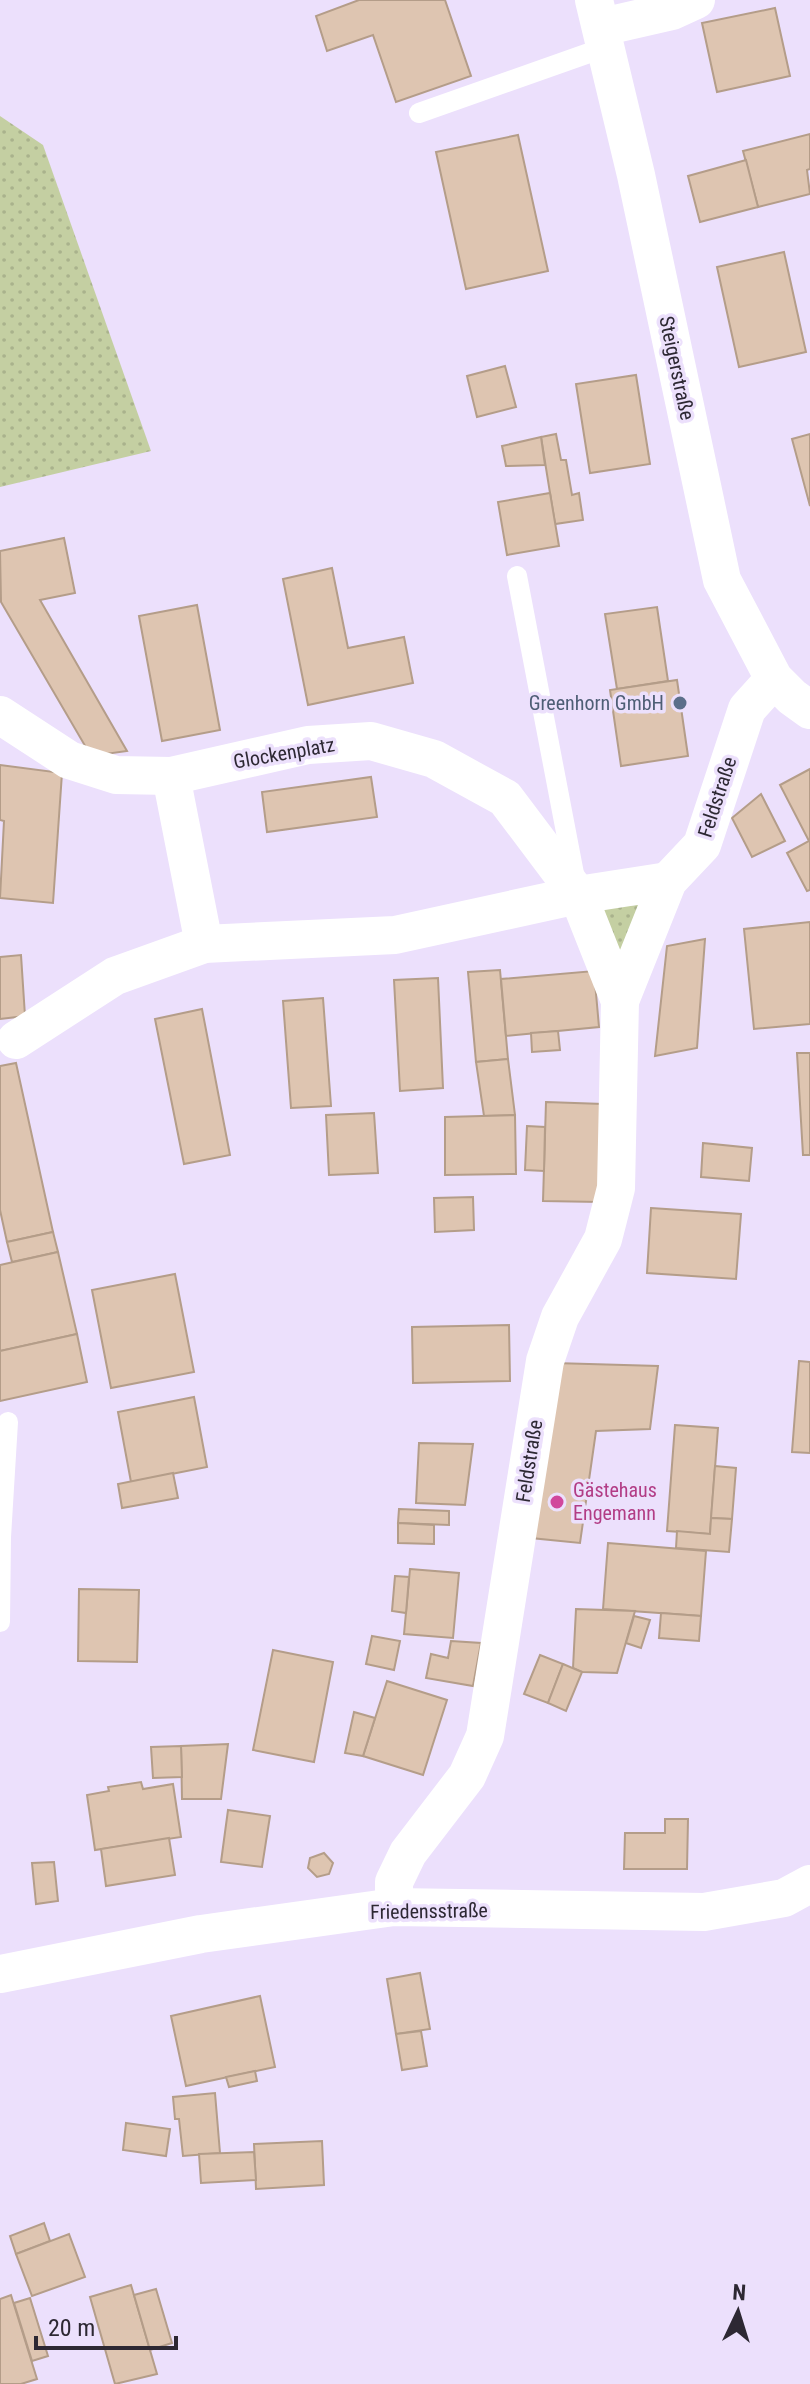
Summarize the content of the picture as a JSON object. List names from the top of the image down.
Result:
{
  "streets": {
    "street": [
      "Steigerstraße",
      "Glockenplatz",
      "Feldstraße",
      "Friedensstraße"
    ]
  },
  "crossings": [
    ["Steigerstraße", "Feldstraße"],
    ["Glockenplatz", "Feldstraße"],
    ["Feldstraße", "Friedensstraße"]
  ],
  "places": ["Greenhorn GmbH", "Gästehaus Engemann"],
  "scale_bar": "20 m",
  "north": "top"
}
